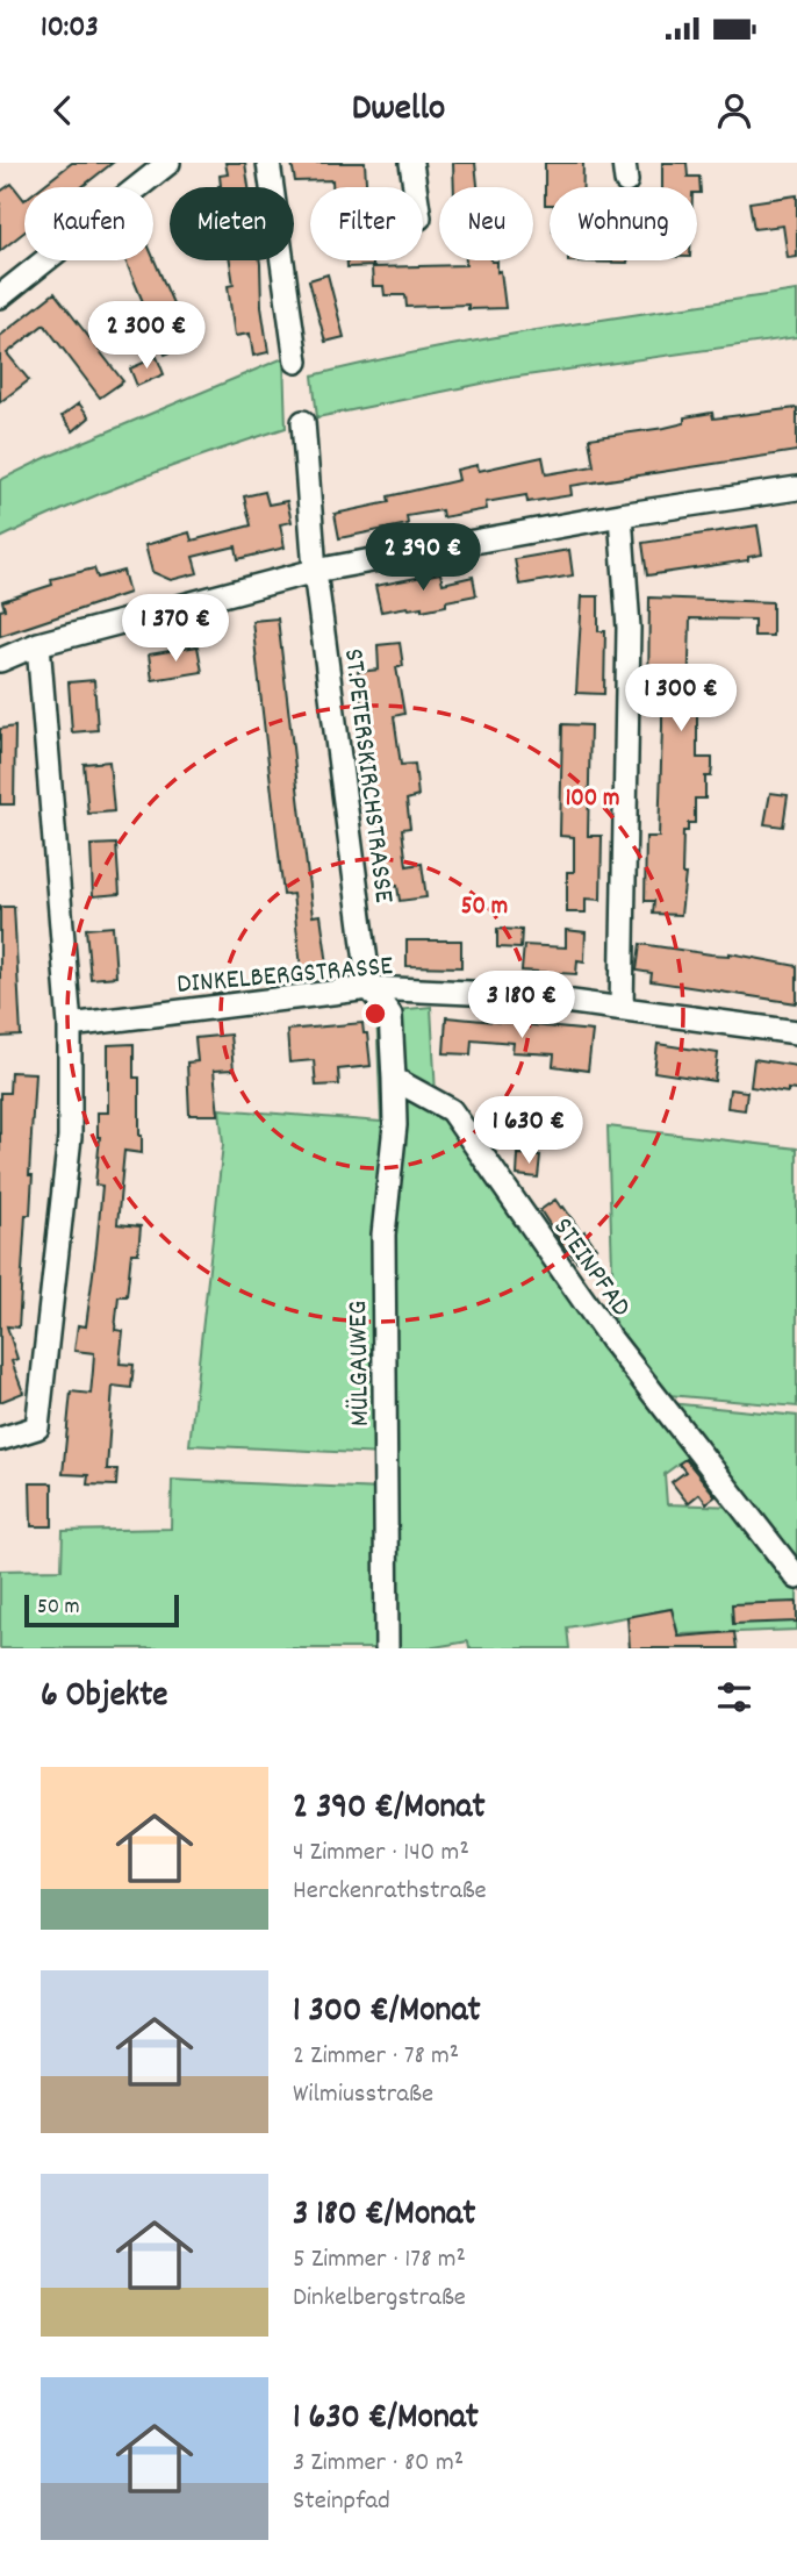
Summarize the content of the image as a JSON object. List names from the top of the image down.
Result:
{
  "streets": {
    "street": [
      "ST.PETERSKIRCHSTRASSE",
      "DINKELBERGSTRASSE",
      "STEINPFAD",
      "MÜLGAUWEG"
    ]
  },
  "crossings": [
    ["ST.PETERSKIRCHSTRASSE", "DINKELBERGSTRASSE"],
    ["STEINPFAD", "MÜLGAUWEG"]
  ],
  "scale_bar": "50 m",
  "page": {
    "status": "10:03",
    "header": "Dwello",
    "chip": [
      "Kaufen",
      "Mieten",
      "Filter",
      "Neu",
      "Wohnung"
    ],
    "price": [
      "2 300 €",
      "2 390 €",
      "1 370 €",
      "1 300 €",
      "3 180 €",
      "1 630 €"
    ],
    "scale": "50 m",
    "heading": "6 Objekte",
    "list": [
      {
        "name": "2 390 €/Monat",
        "note": "4 Zimmer · 140 m² · Herckenrathstraße"
      },
      {
        "name": "1 300 €/Monat",
        "note": "2 Zimmer · 78 m² · Wilmiusstraße"
      },
      {
        "name": "3 180 €/Monat",
        "note": "5 Zimmer · 178 m² · Dinkelbergstraße"
      },
      {
        "name": "1 630 €/Monat",
        "note": "3 Zimmer · 80 m² · Steinpfad"
      }
    ]
  },
  "rings": ["100 m", "50 m"]
}
